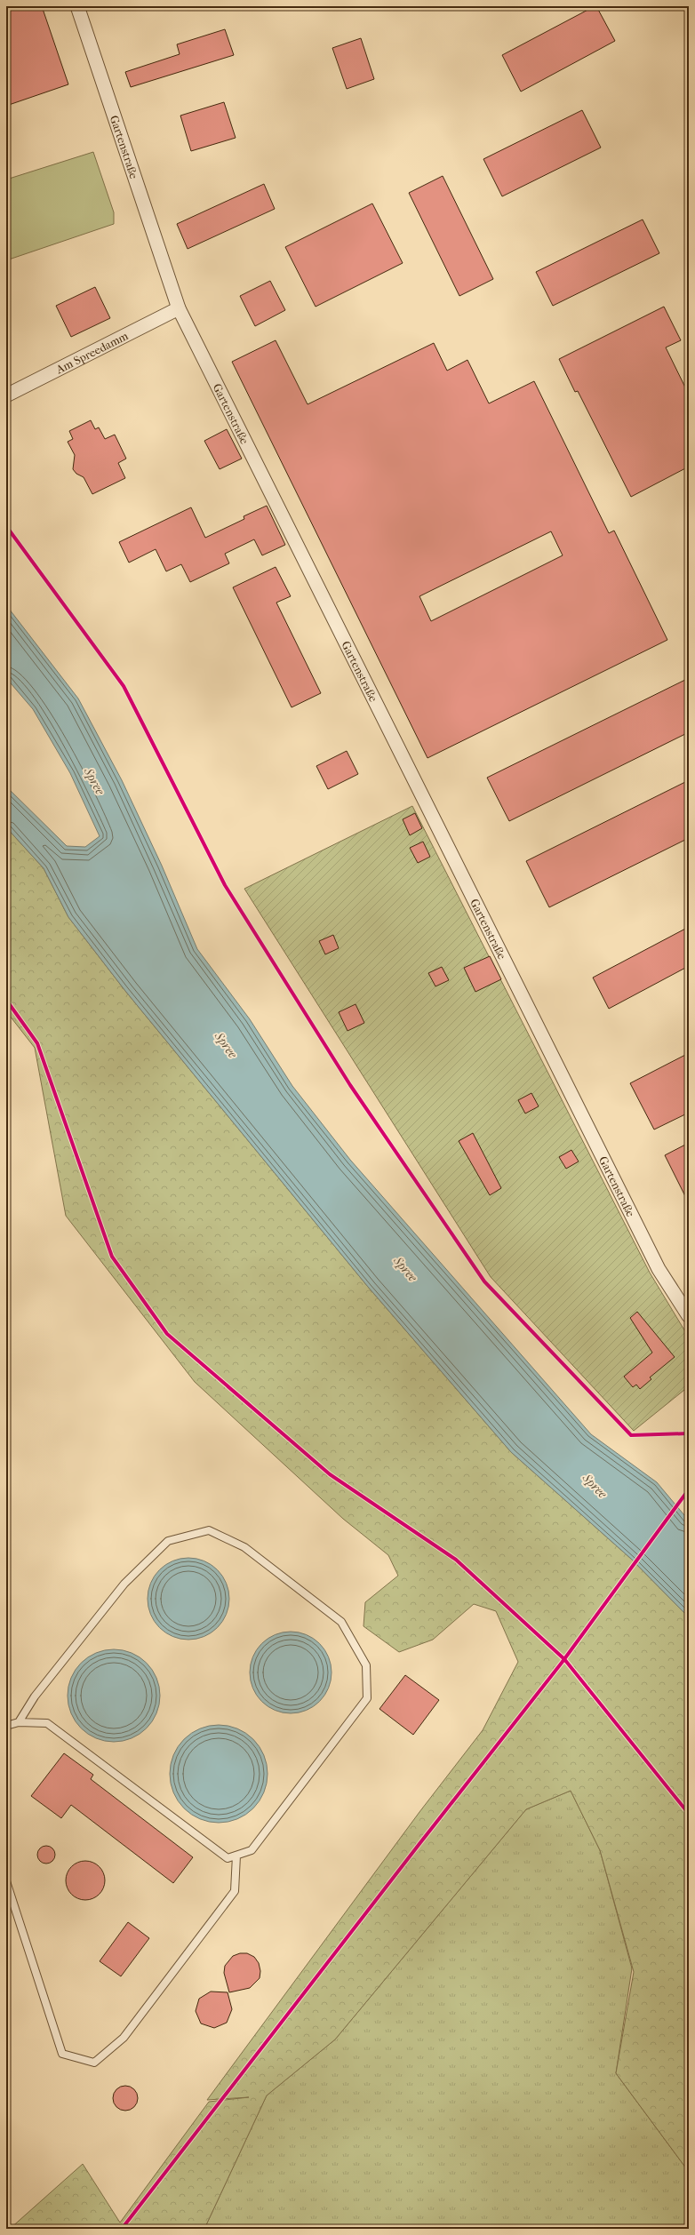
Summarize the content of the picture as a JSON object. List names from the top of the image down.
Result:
{
  "streets": {
    "street": ["Gartenstraße", "Am Spreedamm"]
  },
  "crossings": [
    ["Gartenstraße", "Am Spreedamm"]
  ],
  "water": ["Spree"]
}
